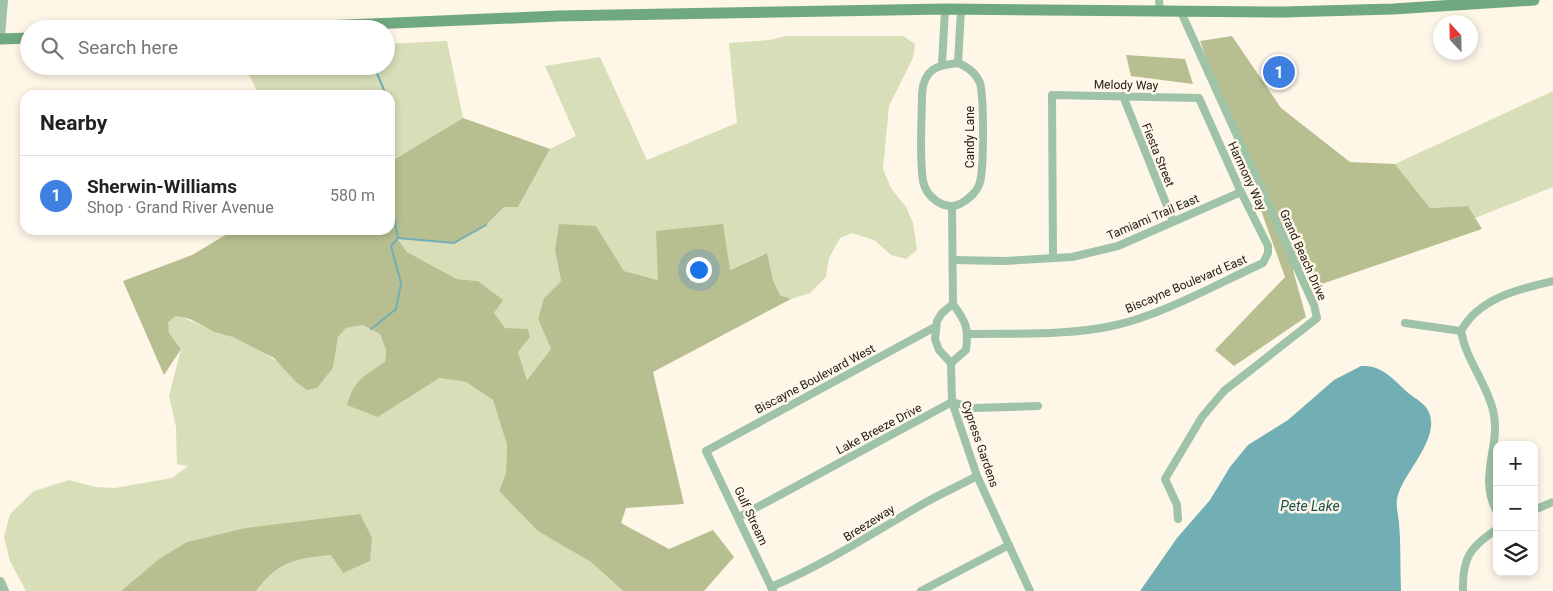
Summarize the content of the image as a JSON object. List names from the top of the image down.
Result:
{
  "streets": {
    "street": [
      "Melody Way",
      "Candy Lane",
      "Fiesta Street",
      "Harmony Way",
      "Tamiami Trail East",
      "Grand Beach Drive",
      "Biscayne Boulevard East",
      "Biscayne Boulevard West",
      "Lake Breeze Drive",
      "Cypress Gardens",
      "Gulf Stream",
      "Breezeway"
    ]
  },
  "crossings": [
    ["Melody Way", "Fiesta Street"],
    ["Melody Way", "Harmony Way"],
    ["Melody Way", "Tamiami Trail East"],
    ["Fiesta Street", "Tamiami Trail East"],
    ["Harmony Way", "Tamiami Trail East"],
    ["Harmony Way", "Biscayne Boulevard East"],
    ["Biscayne Boulevard West", "Gulf Stream"],
    ["Lake Breeze Drive", "Cypress Gardens"],
    ["Lake Breeze Drive", "Gulf Stream"],
    ["Cypress Gardens", "Breezeway"],
    ["Gulf Stream", "Breezeway"]
  ],
  "water": ["Pete Lake"],
  "north": "top",
  "page": {
    "search": "Search here",
    "pins": "1",
    "heading": "Nearby",
    "list": [
      {
        "mark": "1",
        "name": "Sherwin-Williams",
        "note": "Shop · Grand River Avenue",
        "value": "580 m"
      }
    ],
    "map_buttons": ["+", "−"]
  }
}
